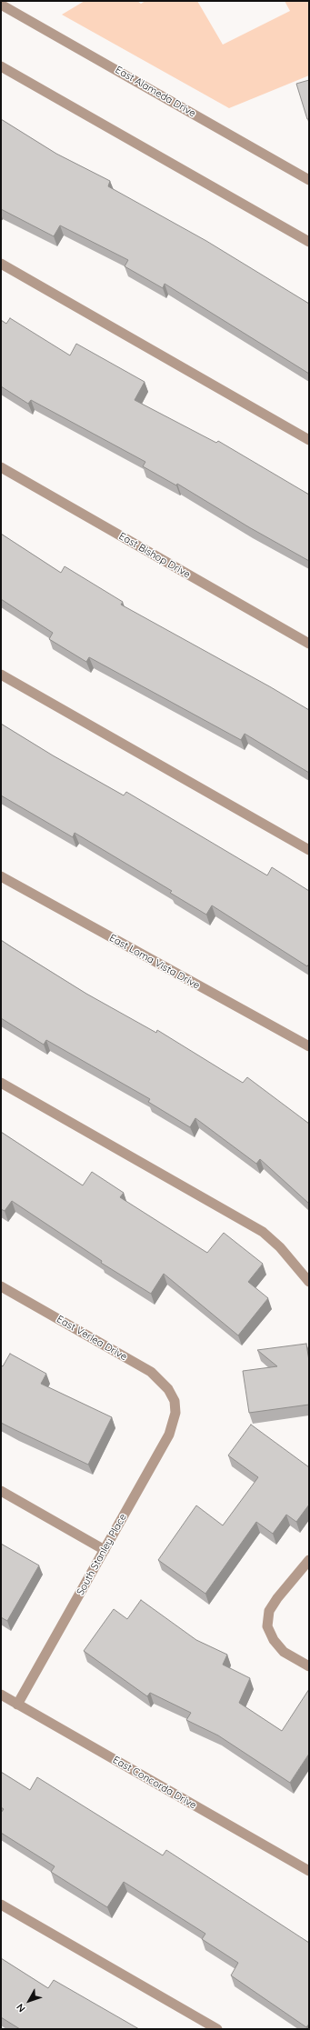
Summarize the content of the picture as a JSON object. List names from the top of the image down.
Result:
{
  "streets": {
    "street": [
      "East Alameda Drive",
      "East Bishop Drive",
      "East Loma Vista Drive",
      "East Verlea Drive",
      "South Stanley Place",
      "East Concorda Drive"
    ]
  },
  "crossings": [
    ["East Verlea Drive", "South Stanley Place"],
    ["South Stanley Place", "East Concorda Drive"]
  ],
  "north": "bottom left"
}
